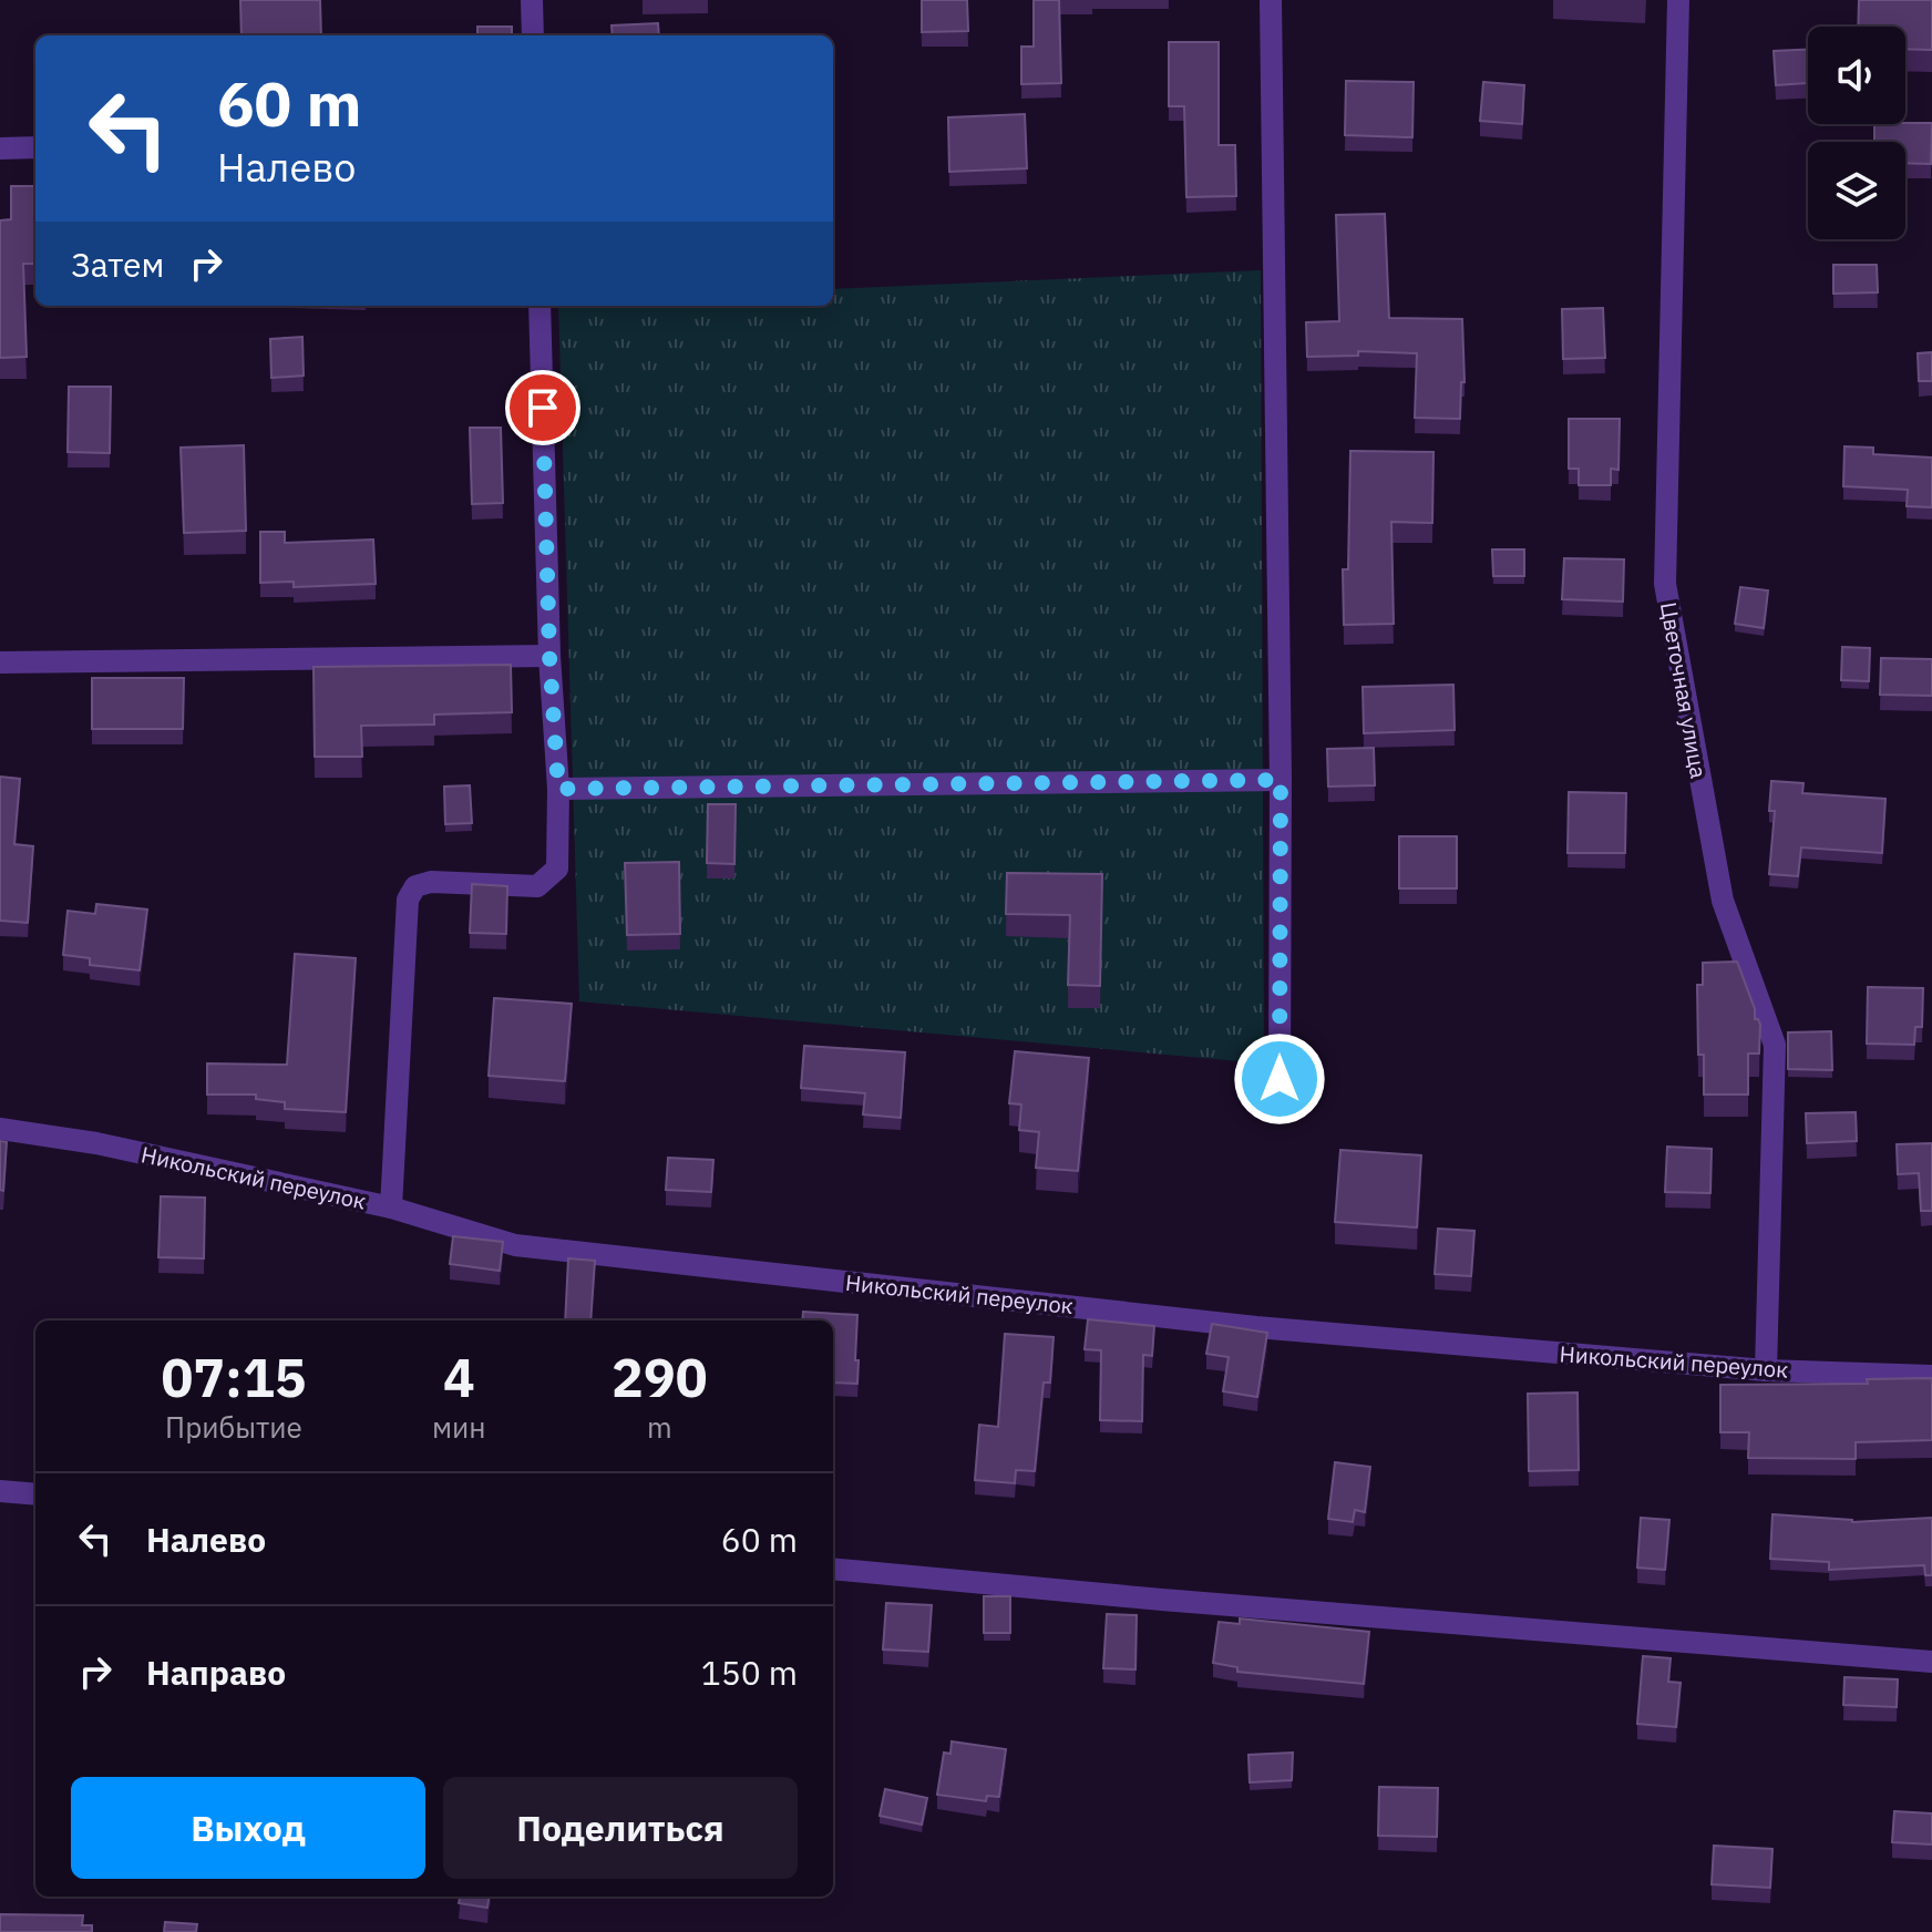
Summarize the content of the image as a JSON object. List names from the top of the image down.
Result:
{
  "streets": {
    "street": ["Цветочная улица", "Никольский переулок"]
  },
  "crossings": [
    ["Цветочная улица", "Никольский переулок"]
  ],
  "page": {
    "turn": ["60 m", "Налево"],
    "then": "Затем",
    "eta": [
      "07:15",
      "Прибытие",
      "4",
      "мин",
      "290",
      "m"
    ],
    "list": [
      {
        "name": "Налево",
        "value": "60 m"
      },
      {
        "name": "Направо",
        "value": "150 m"
      }
    ],
    "buttons": ["Выход", "Поделиться"]
  }
}
